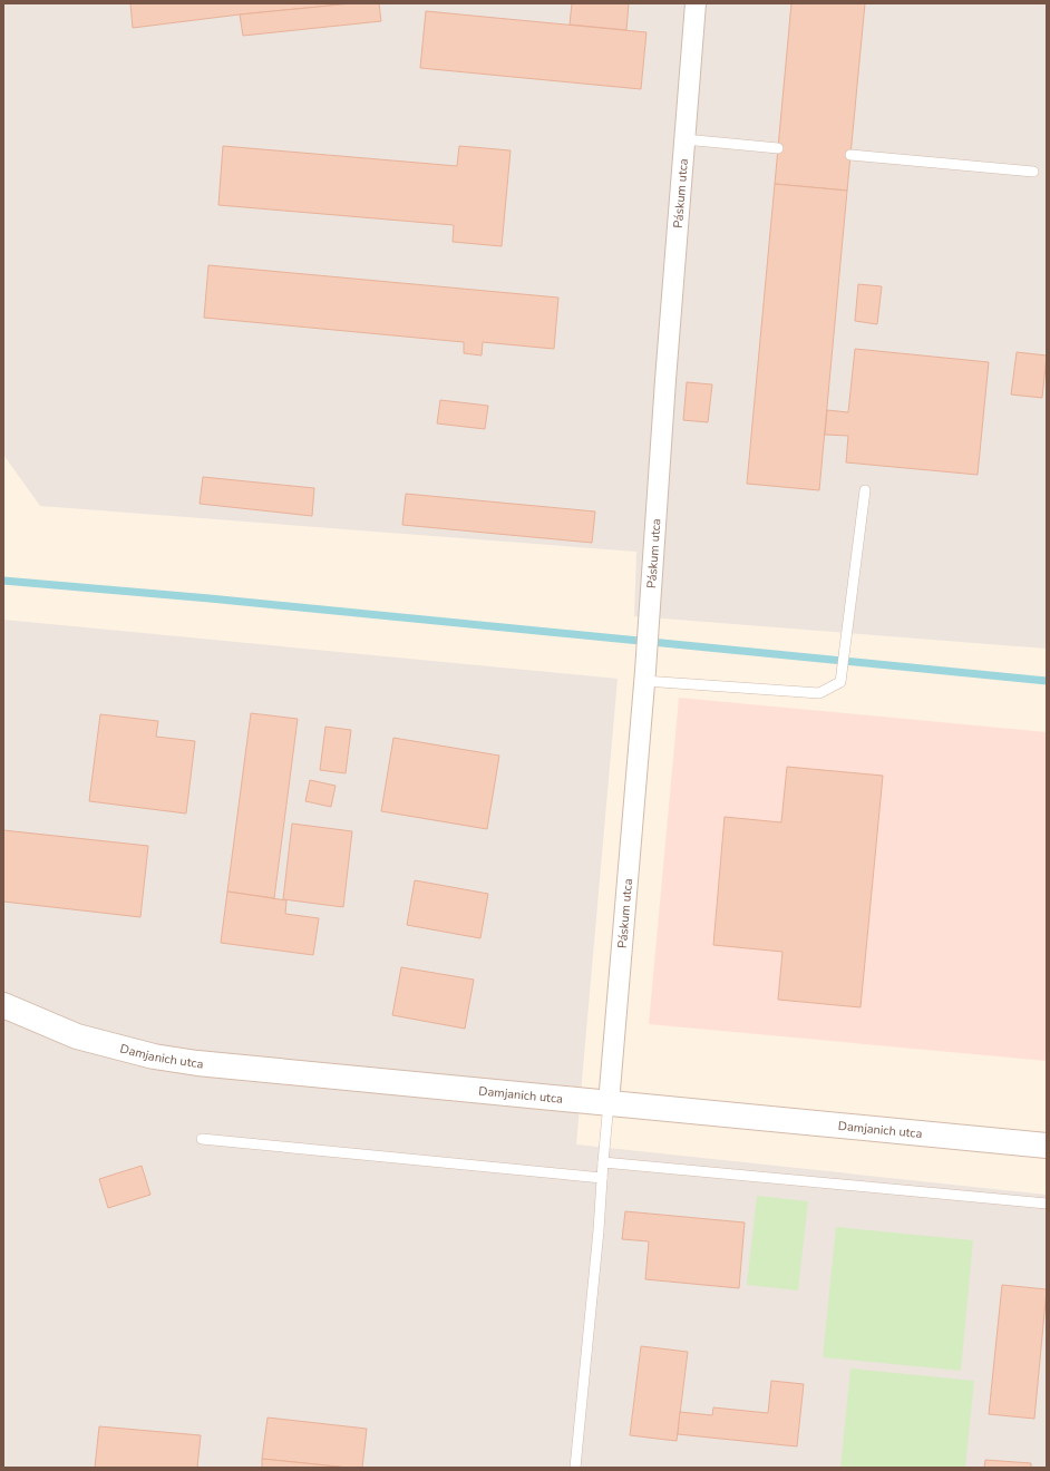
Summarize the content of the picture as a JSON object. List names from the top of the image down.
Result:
{
  "streets": {
    "main road": ["Damjanich utca"],
    "street": ["Páskum utca"]
  },
  "crossings": [
    ["Páskum utca", "Damjanich utca"]
  ]
}
